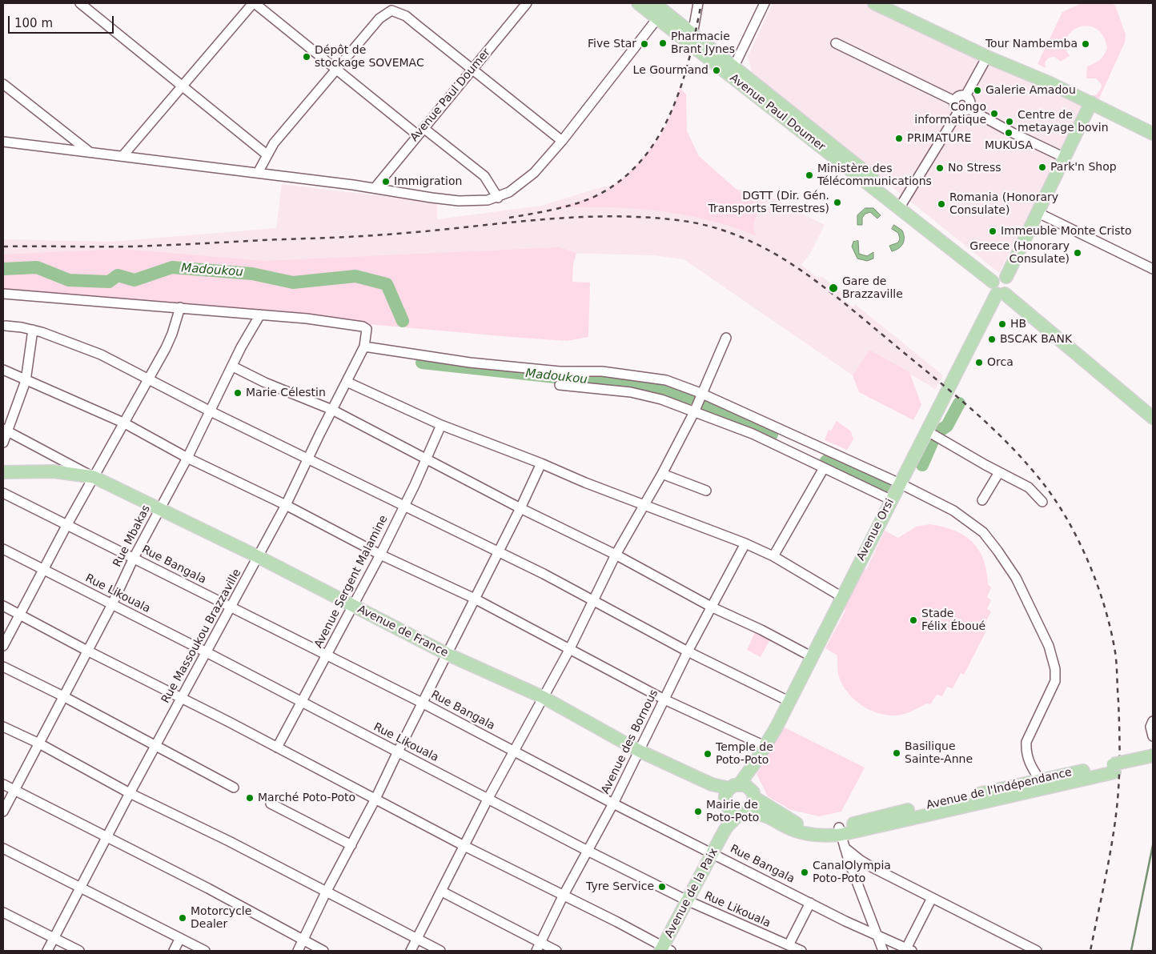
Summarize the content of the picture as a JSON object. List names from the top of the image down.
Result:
{
  "streets": {
    "main road": [
      "Avenue Paul Doumer",
      "Avenue Orsi",
      "Avenue de France",
      "Avenue de l'Indépendance",
      "Avenue de la Paix"
    ],
    "street": [
      "Rue Mbakas",
      "Rue Bangala",
      "Avenue Sergent Malamine",
      "Rue Likouala",
      "Rue Massoukou Brazzaville",
      "Avenue des Bornous"
    ]
  },
  "crossings": [
    ["Avenue Orsi", "Avenue de France"],
    ["Avenue Orsi", "Avenue de l'Indépendance"],
    ["Avenue Orsi", "Avenue de la Paix"],
    ["Rue Mbakas", "Rue Bangala"],
    ["Rue Mbakas", "Rue Likouala"],
    ["Rue Mbakas", "Avenue de France"],
    ["Rue Mbakas", "Rue Massoukou Brazzaville"],
    ["Rue Bangala", "Avenue Sergent Malamine"],
    ["Rue Bangala", "Rue Massoukou Brazzaville"],
    ["Rue Bangala", "Avenue des Bornous"],
    ["Rue Bangala", "Avenue de la Paix"],
    ["Avenue Sergent Malamine", "Rue Likouala"],
    ["Avenue Sergent Malamine", "Avenue de France"],
    ["Rue Likouala", "Rue Massoukou Brazzaville"],
    ["Rue Likouala", "Avenue des Bornous"],
    ["Rue Likouala", "Avenue de la Paix"],
    ["Avenue de France", "Rue Massoukou Brazzaville"],
    ["Avenue de France", "Avenue des Bornous"],
    ["Avenue de France", "Avenue de l'Indépendance"]
  ],
  "water": ["Madoukou"],
  "places": [
    "Pharmacie Brant Jynes",
    "Five Star",
    "Tour Nambemba",
    "Dépôt de stockage SOVEMAC",
    "Le Gourmand",
    "Galerie Amadou",
    "Congo informatique",
    "Centre de metayage bovin",
    "MUKUSA",
    "PRIMATURE",
    "Park'n Shop",
    "No Stress",
    "Ministère des Télécommunications",
    "Immigration",
    "DGTT (Dir. Gén. Transports Terrestres)",
    "Romania (Honorary Consulate)",
    "Immeuble Monte Cristo",
    "Greece (Honorary Consulate)",
    "Gare de Brazzaville",
    "HB",
    "BSCAK BANK",
    "Orca",
    "Marie Célestin",
    "Stade Félix Éboué",
    "Basilique Sainte-Anne",
    "Temple de Poto-Poto",
    "Marché Poto-Poto",
    "Mairie de Poto-Poto",
    "CanalOlympia Poto-Poto",
    "Tyre Service",
    "Motorcycle Dealer"
  ],
  "scale_bar": "100 m"
}
